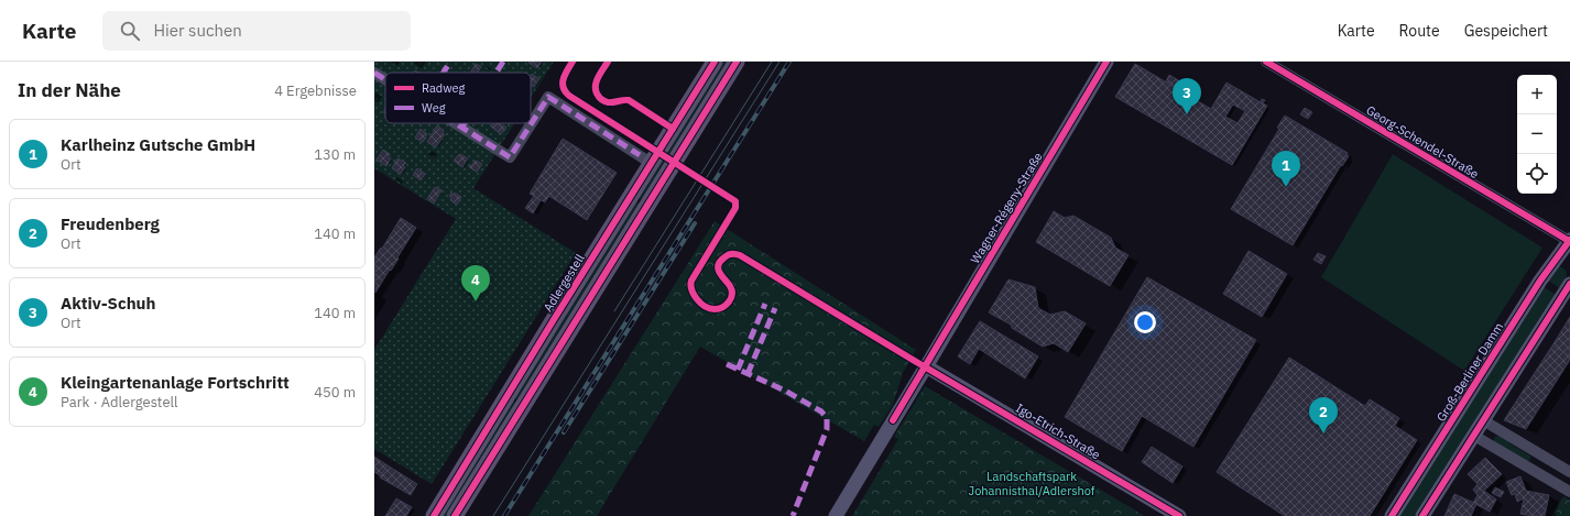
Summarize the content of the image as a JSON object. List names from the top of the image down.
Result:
{
  "streets": {
    "main road": ["Adlergestell"],
    "street": [
      "Georg-Schendel-Straße",
      "Wagner-Régeny-Straße",
      "Groß-Berliner Damm",
      "Igo-Etrich-Straße"
    ]
  },
  "crossings": [
    ["Georg-Schendel-Straße", "Groß-Berliner Damm"],
    ["Wagner-Régeny-Straße", "Igo-Etrich-Straße"]
  ],
  "parks": ["Landschaftspark Johannisthal/Adlershof"],
  "legend": ["Radweg", "Weg"],
  "page": {
    "header": "Karte",
    "search": "Hier suchen",
    "nav": ["Karte", "Route", "Gespeichert"],
    "heading": ["In der Nähe", "4 Ergebnisse"],
    "map_buttons": ["+", "−"],
    "pins": [
      "3",
      "1",
      "4",
      "2"
    ],
    "list": [
      {
        "mark": "1",
        "name": "Karlheinz Gutsche GmbH",
        "note": "Ort",
        "value": "130 m"
      },
      {
        "mark": "2",
        "name": "Freudenberg",
        "note": "Ort",
        "value": "140 m"
      },
      {
        "mark": "3",
        "name": "Aktiv-Schuh",
        "note": "Ort",
        "value": "140 m"
      },
      {
        "mark": "4",
        "name": "Kleingartenanlage Fortschritt",
        "note": "Park · Adlergestell",
        "value": "450 m"
      }
    ]
  }
}
